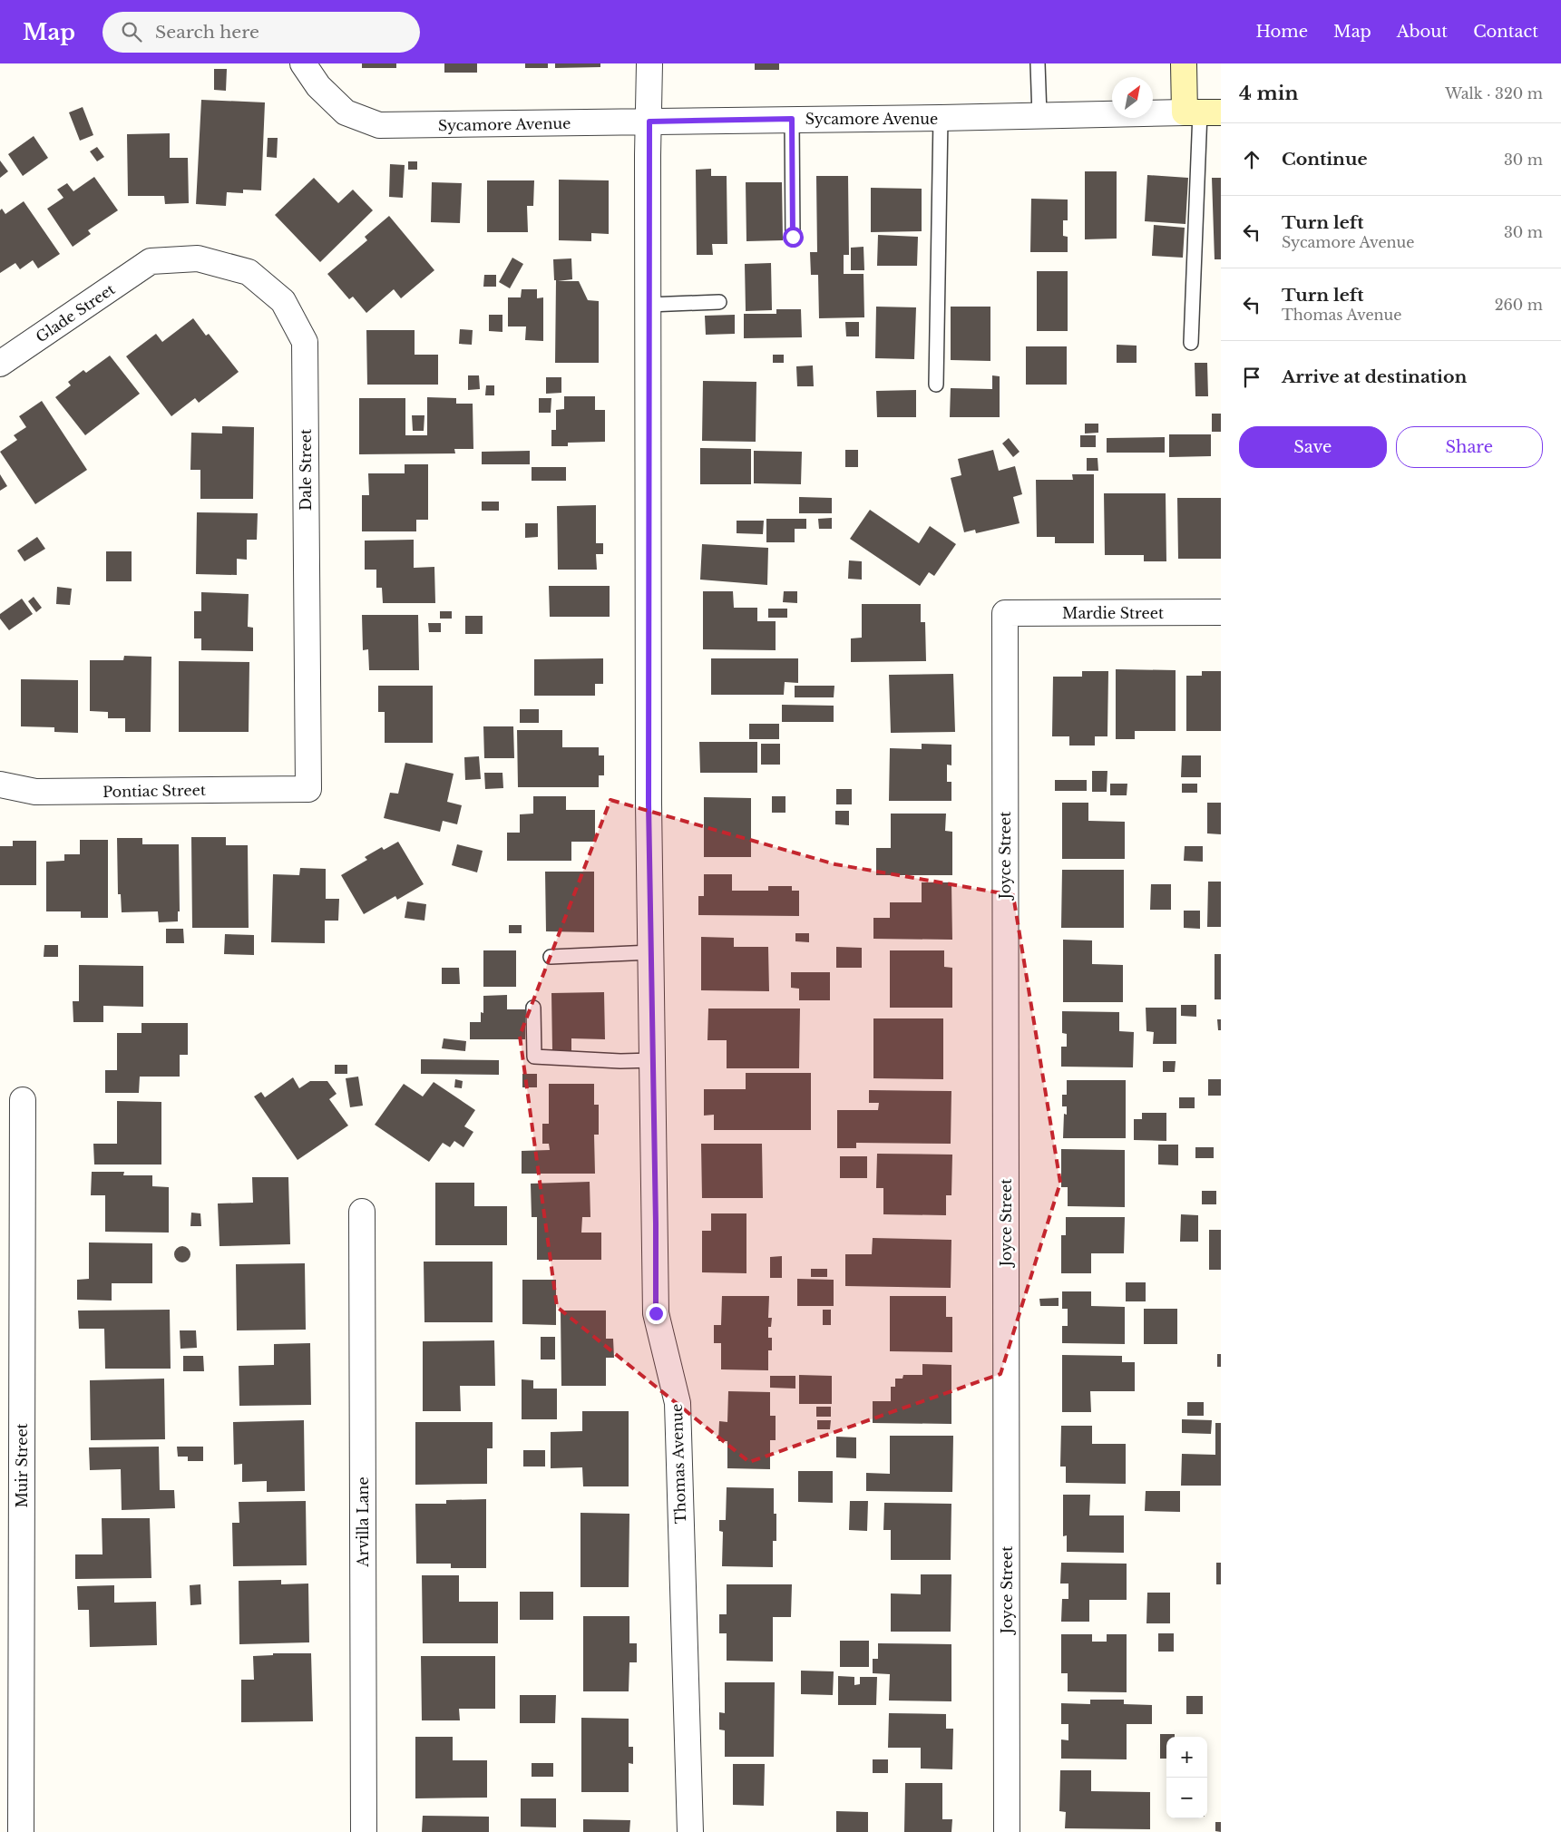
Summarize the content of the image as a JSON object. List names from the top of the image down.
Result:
{
  "streets": {
    "street": [
      "Sycamore Avenue",
      "Glade Street",
      "Dale Street",
      "Mardie Street",
      "Pontiac Street",
      "Joyce Street",
      "Thomas Avenue",
      "Muir Street",
      "Arvilla Lane"
    ]
  },
  "crossings": [
    ["Sycamore Avenue", "Thomas Avenue"],
    ["Glade Street", "Dale Street"],
    ["Dale Street", "Pontiac Street"],
    ["Mardie Street", "Joyce Street"]
  ],
  "north": "top right",
  "page": {
    "header": "Map",
    "search": "Search here",
    "nav": [
      "Home",
      "Map",
      "About",
      "Contact"
    ],
    "heading": ["4 min", "Walk · 320 m"],
    "list": [
      ["Continue", "30 m"],
      ["Turn left", "Sycamore Avenue", "30 m"],
      ["Turn left", "Thomas Avenue", "260 m"],
      "Arrive at destination"
    ],
    "buttons": ["Save", "Share"],
    "map_buttons": ["+", "−"]
  }
}
